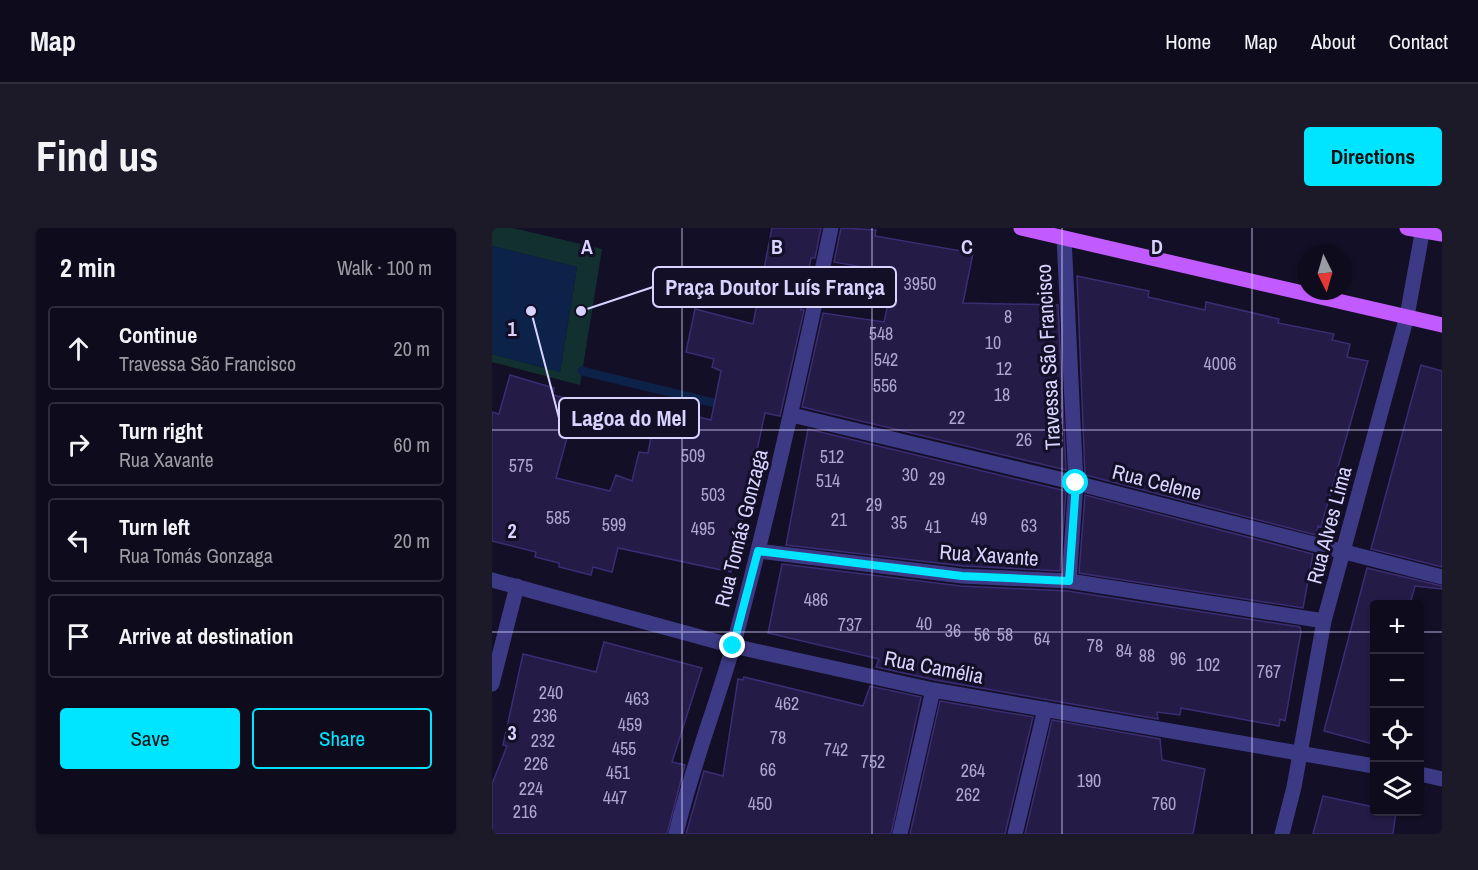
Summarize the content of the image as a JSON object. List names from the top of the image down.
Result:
{
  "streets": {
    "street": [
      "Travessa São Francisco",
      "Rua Celene",
      "Rua Alves Lima",
      "Rua Tomás Gonzaga",
      "Rua Xavante",
      "Rua Camélia"
    ]
  },
  "crossings": [
    ["Travessa São Francisco", "Rua Celene"],
    ["Travessa São Francisco", "Rua Xavante"],
    ["Rua Celene", "Rua Alves Lima"],
    ["Rua Celene", "Rua Tomás Gonzaga"],
    ["Rua Alves Lima", "Rua Xavante"],
    ["Rua Alves Lima", "Rua Camélia"],
    ["Rua Tomás Gonzaga", "Rua Xavante"],
    ["Rua Tomás Gonzaga", "Rua Camélia"]
  ],
  "places": ["Lagoa do Mel", "Praça Doutor Luís França"],
  "house_numbers": [
    "3950",
    "8",
    "548",
    "10",
    "542",
    "4006",
    "12",
    "556",
    "18",
    "22",
    "26",
    "509",
    "512",
    "575",
    "30",
    "29",
    "514",
    "503",
    "29",
    "585",
    "49",
    "21",
    "35",
    "599",
    "63",
    "41",
    "495",
    "486",
    "40",
    "737",
    "36",
    "56",
    "58",
    "64",
    "78",
    "84",
    "88",
    "96",
    "102",
    "767",
    "240",
    "463",
    "462",
    "236",
    "459",
    "78",
    "232",
    "455",
    "742",
    "752",
    "226",
    "66",
    "264",
    "451",
    "190",
    "224",
    "262",
    "447",
    "450",
    "760",
    "216"
  ],
  "north": "bottom",
  "page": {
    "header": "Map",
    "nav": [
      "Home",
      "Map",
      "About",
      "Contact"
    ],
    "buttons": [
      "Directions",
      ["Save", "Share"]
    ],
    "title": "Find us",
    "heading": ["2 min", "Walk · 100 m"],
    "list": [
      ["Continue", "Travessa São Francisco", "20 m"],
      ["Turn right", "Rua Xavante", "60 m"],
      ["Turn left", "Rua Tomás Gonzaga", "20 m"],
      "Arrive at destination"
    ],
    "map_buttons": ["+", "−"]
  },
  "grid": {
    "columns": [
      "A",
      "B",
      "C",
      "D"
    ],
    "rows": ["1", "2", "3"]
  }
}
